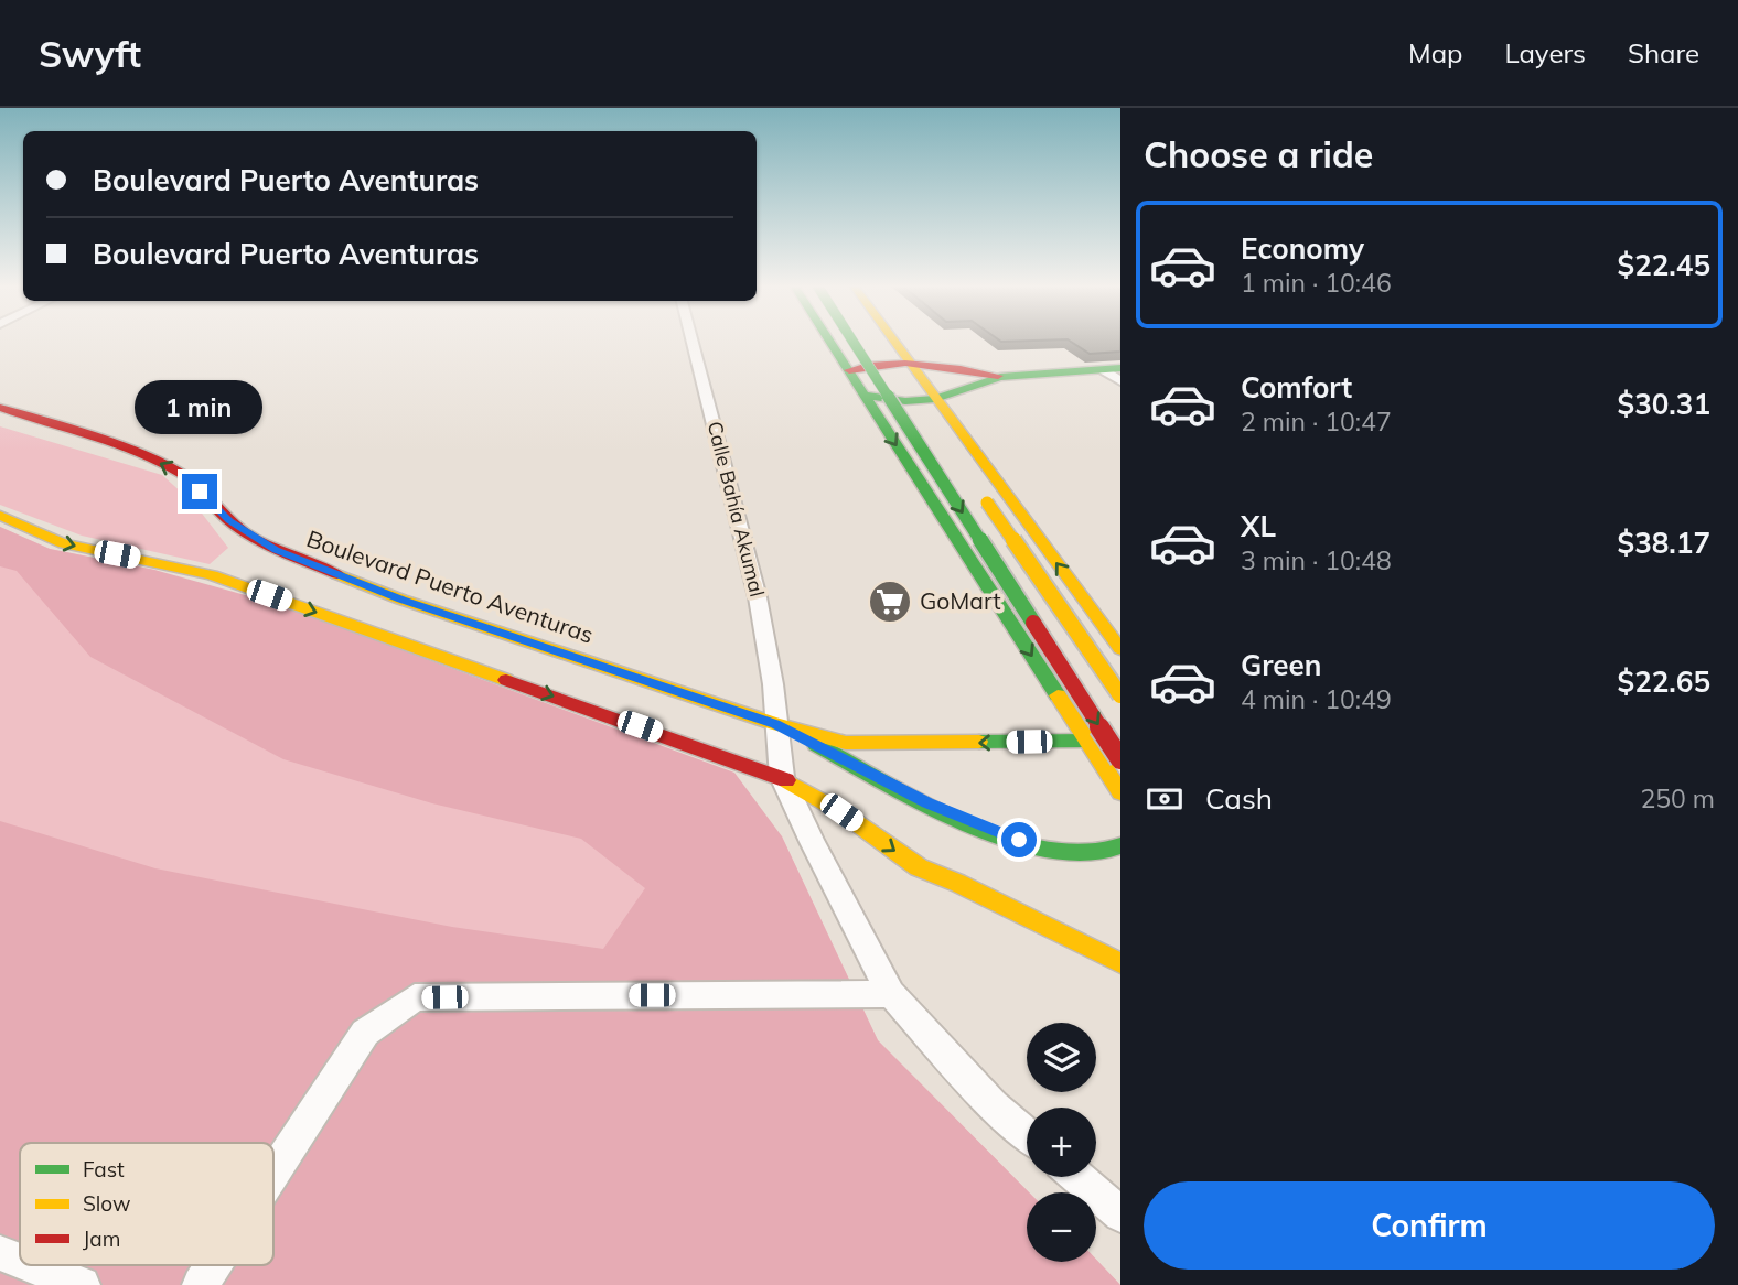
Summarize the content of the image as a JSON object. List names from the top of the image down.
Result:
{
  "streets": {
    "main road": ["Boulevard Puerto Aventuras"],
    "street": ["Calle Bahía Akumal"]
  },
  "crossings": [
    ["Calle Bahía Akumal", "Boulevard Puerto Aventuras"]
  ],
  "places": {
    "supermarket": ["GoMart"]
  },
  "legend": ["Fast", "Slow", "Jam"],
  "page": {
    "header": "Swyft",
    "nav": ["Map", "Layers", "Share"],
    "heading": "Choose a ride",
    "banner": ["Boulevard Puerto Aventuras", "Boulevard Puerto Aventuras"],
    "list": [
      {
        "name": "Economy",
        "note": "1 min · 10:46",
        "value": "$22.45"
      },
      {
        "name": "Comfort",
        "note": "2 min · 10:47",
        "value": "$30.31"
      },
      {
        "name": "XL",
        "note": "3 min · 10:48",
        "value": "$38.17"
      },
      {
        "name": "Green",
        "note": "4 min · 10:49",
        "value": "$22.65"
      }
    ],
    "bubble": "1 min",
    "pay": ["Cash", "250 m"],
    "map_buttons": ["+", "−"],
    "buttons": "Confirm"
  }
}
